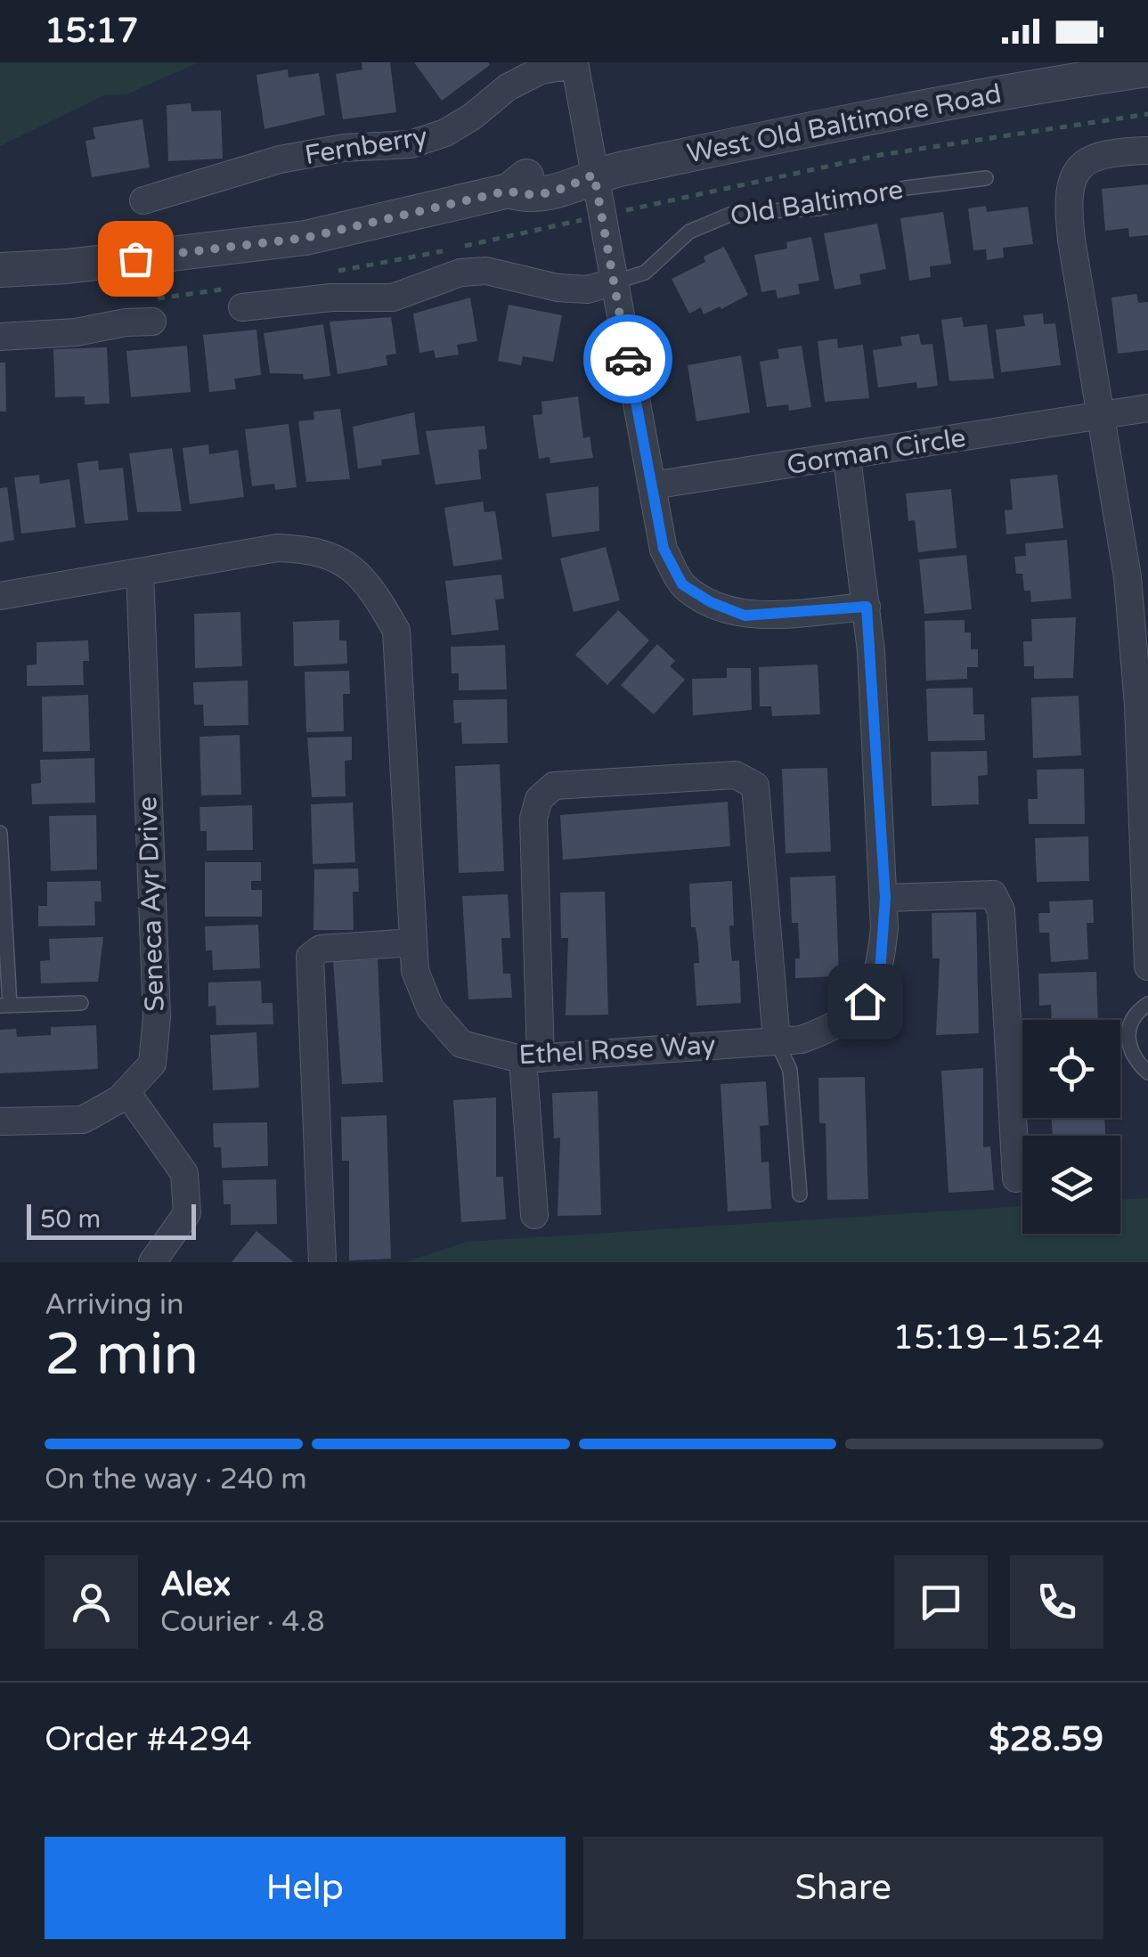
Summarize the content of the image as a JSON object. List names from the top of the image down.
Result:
{
  "streets": {
    "street": [
      "West Old Baltimore Road",
      "Fernberry",
      "Gorman Circle",
      "Seneca Ayr Drive",
      "Ethel Rose Way"
    ],
    "lane": ["Old Baltimore"]
  },
  "crossings": [
    ["Gorman Circle", "Ethel Rose Way"],
    ["Seneca Ayr Drive", "Ethel Rose Way"]
  ],
  "scale_bar": "50 m",
  "page": {
    "status": "15:17",
    "scale": "50 m",
    "heading": ["2 min", "Arriving in", "15:19–15:24"],
    "panel": [
      "Alex",
      "Courier · 4.8",
      "Order #4294",
      "$28.59"
    ],
    "bar": "On the way · 240 m",
    "buttons": ["Help", "Share"]
  }
}
